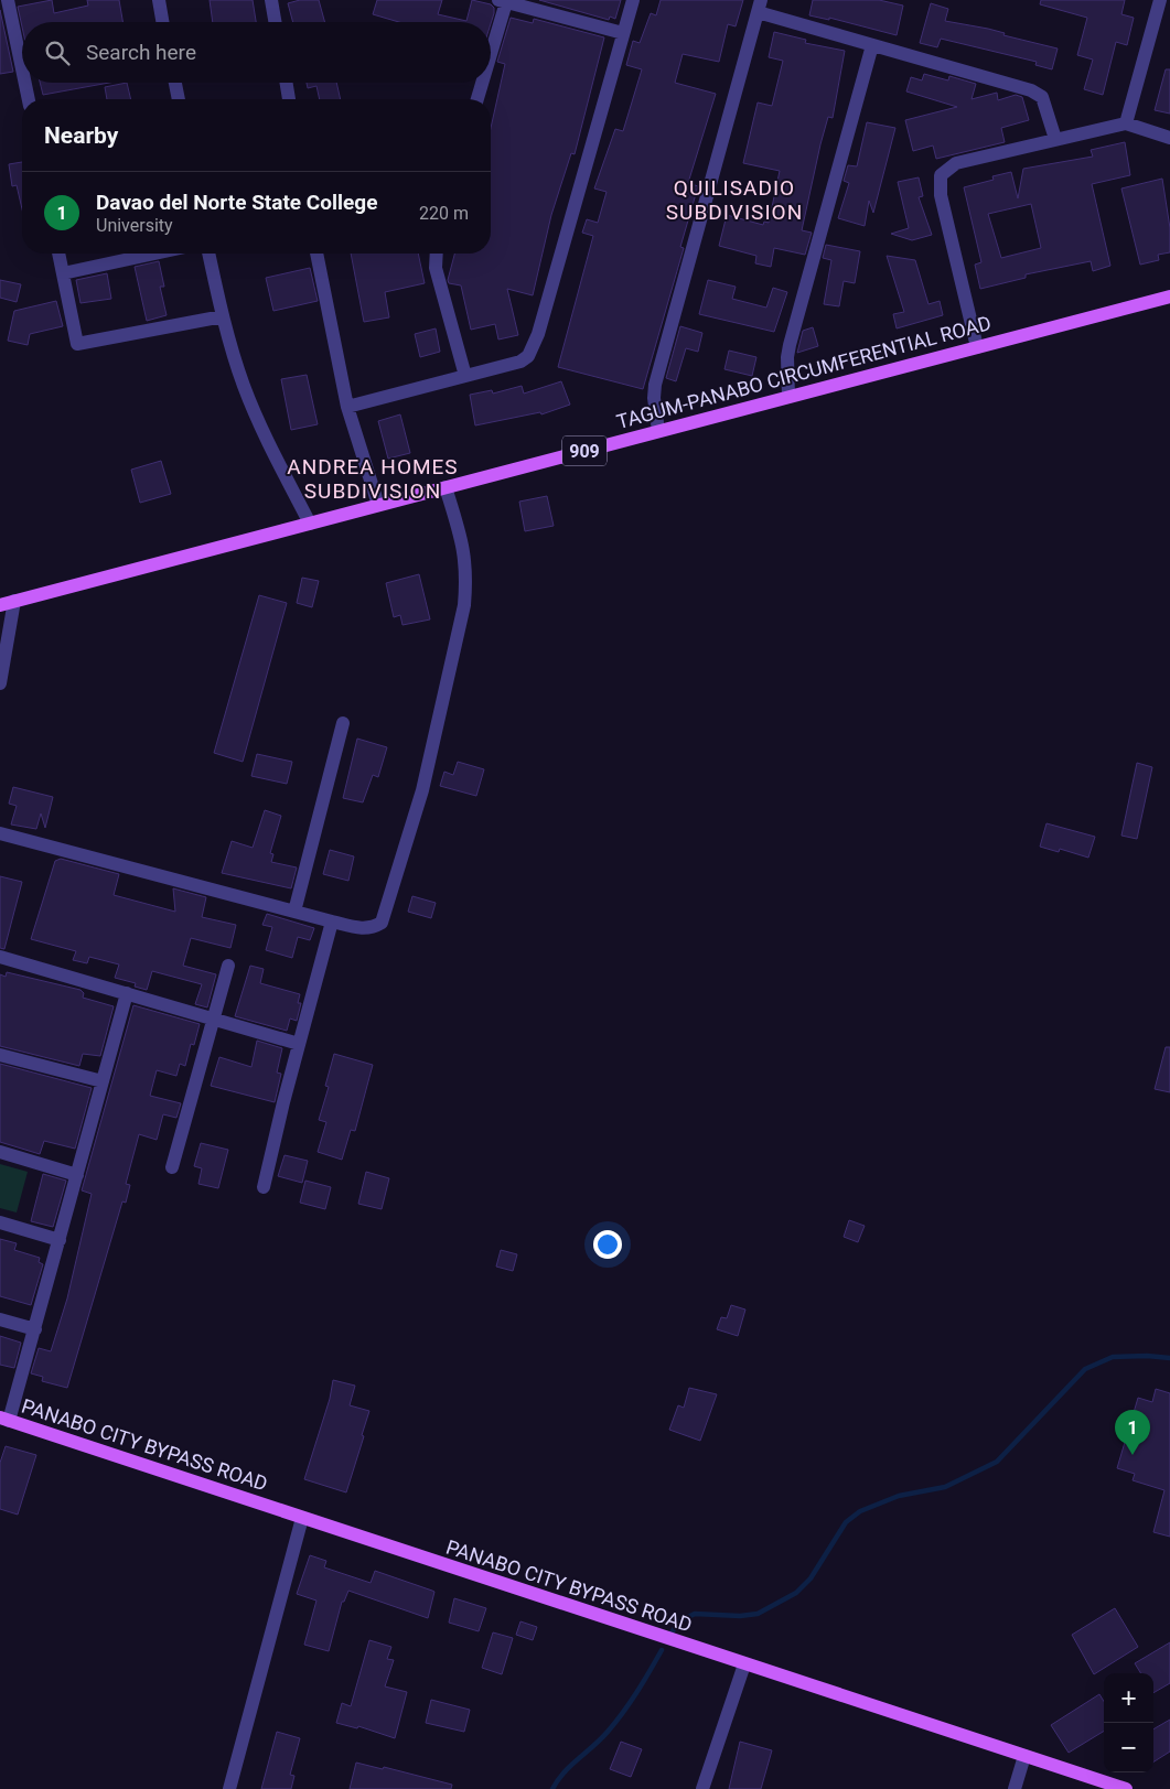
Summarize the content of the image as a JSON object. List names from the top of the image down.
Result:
{
  "streets": {
    "main road": ["TAGUM-PANABO CIRCUMFERENTIAL ROAD", "909", "PANABO CITY BYPASS ROAD"]
  },
  "districts": ["QUILISADIO SUBDIVISION", "ANDREA HOMES SUBDIVISION"],
  "page": {
    "search": "Search here",
    "heading": "Nearby",
    "list": [
      {
        "mark": "1",
        "name": "Davao del Norte State College",
        "note": "University",
        "value": "220 m"
      }
    ],
    "pins": "1",
    "map_buttons": ["+", "−"]
  }
}
